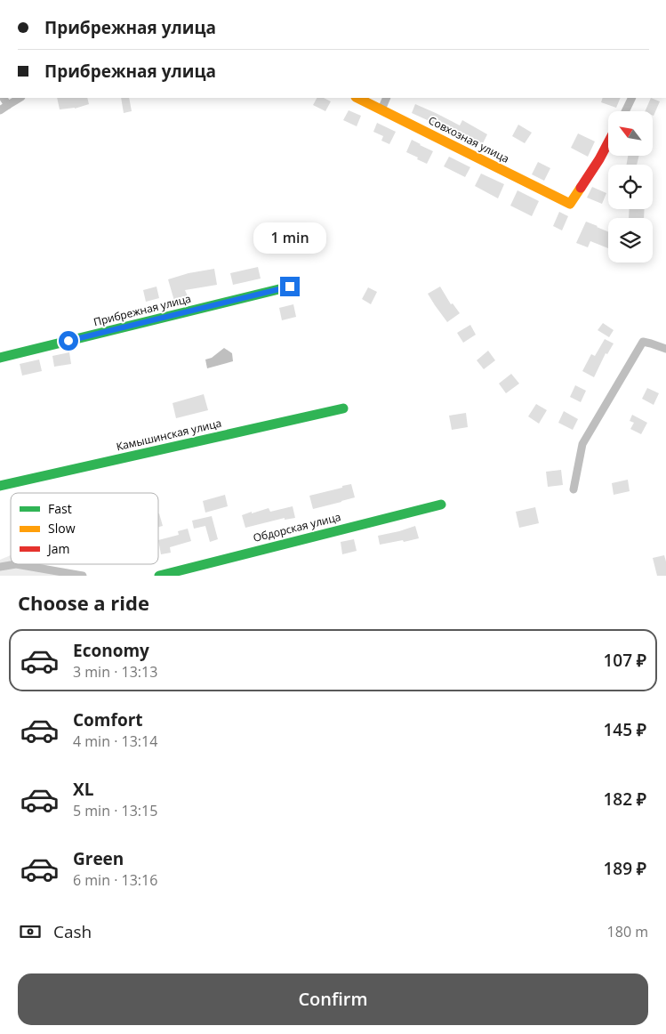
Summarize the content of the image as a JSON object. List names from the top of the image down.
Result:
{
  "streets": {
    "street": [
      "Совхозная улица",
      "Прибрежная улица",
      "Камышинская улица",
      "Обдорская улица"
    ]
  },
  "legend": ["Fast", "Slow", "Jam"],
  "north": "top left",
  "page": {
    "banner": ["Прибрежная улица", "Прибрежная улица"],
    "bubble": "1 min",
    "heading": "Choose a ride",
    "list": [
      {
        "name": "Economy",
        "note": "3 min · 13:13",
        "value": "107 ₽"
      },
      {
        "name": "Comfort",
        "note": "4 min · 13:14",
        "value": "145 ₽"
      },
      {
        "name": "XL",
        "note": "5 min · 13:15",
        "value": "182 ₽"
      },
      {
        "name": "Green",
        "note": "6 min · 13:16",
        "value": "189 ₽"
      }
    ],
    "pay": ["Cash", "180 m"],
    "buttons": "Confirm"
  }
}
